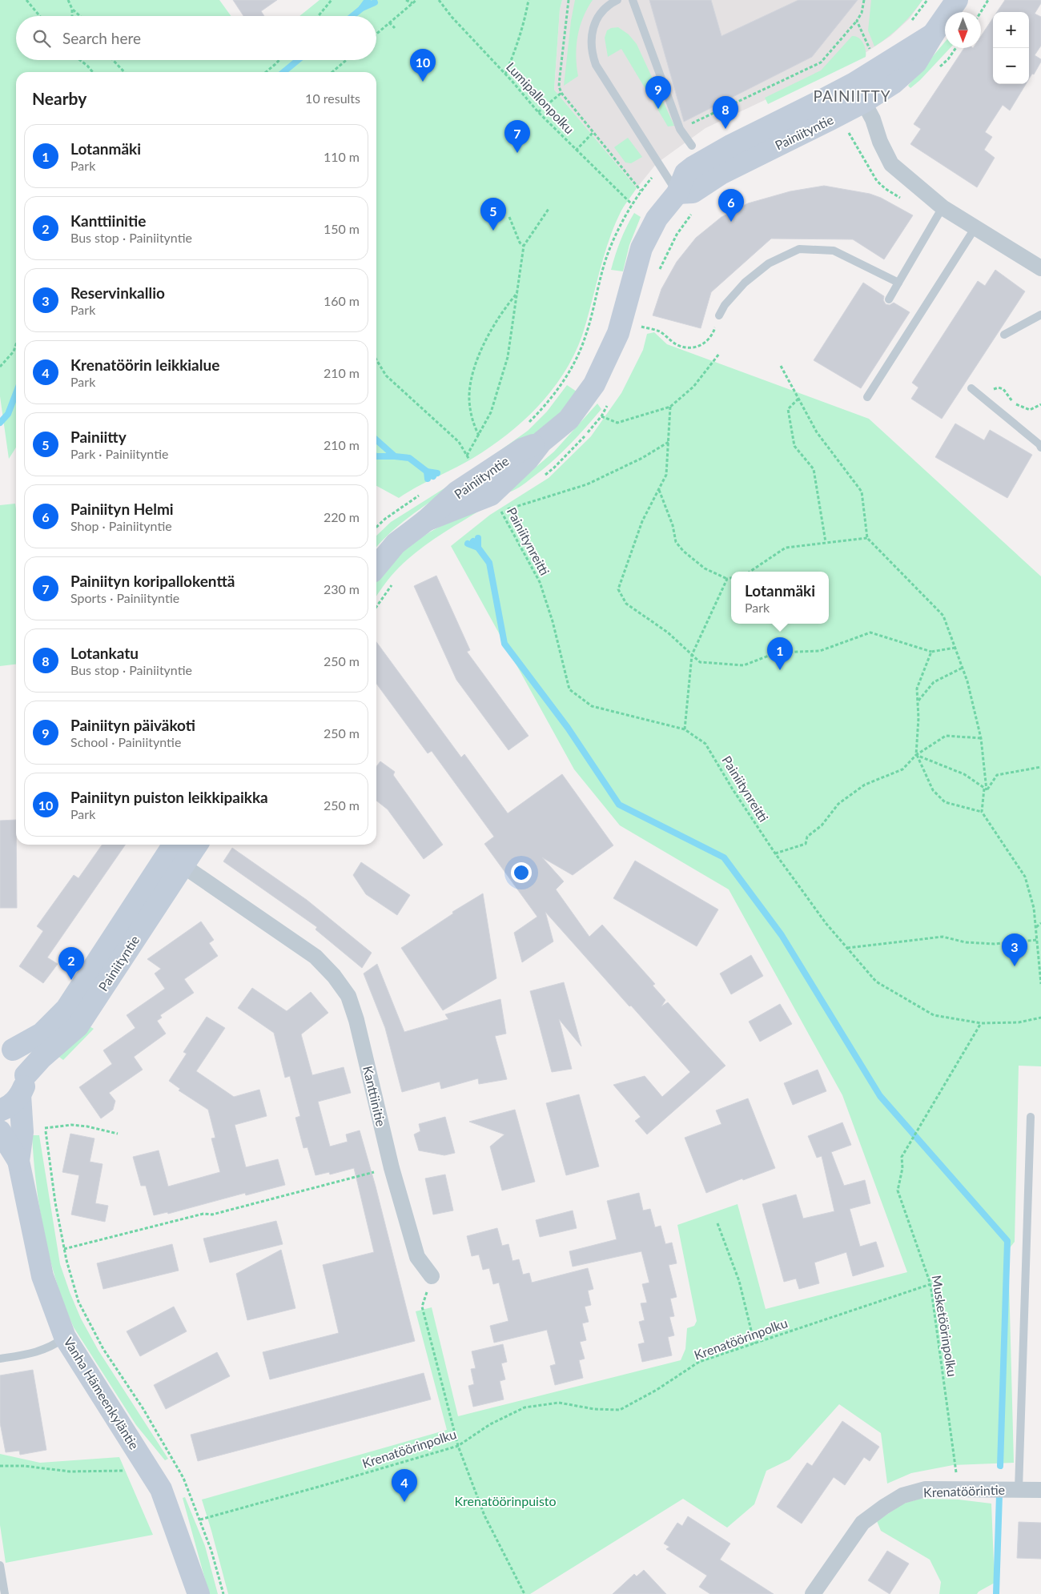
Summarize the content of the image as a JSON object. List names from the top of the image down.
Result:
{
  "streets": {
    "street": [
      "Painiityntie",
      "Kanttiinitie",
      "Vanha Hämeenkyläntie",
      "Krenatöörintie"
    ],
    "path": [
      "Lumipallonpolku",
      "Painiitynreitti",
      "Musketöörinpolku",
      "Krenatöörinpolku"
    ]
  },
  "crossings": [
    ["Painiityntie", "Kanttiinitie"],
    ["Painiityntie", "Vanha Hämeenkyläntie"],
    ["Painiitynreitti", "Musketöörinpolku"],
    ["Musketöörinpolku", "Krenatöörinpolku"],
    ["Musketöörinpolku", "Krenatöörintie"]
  ],
  "districts": ["PAINIITTY"],
  "parks": ["Krenatöörinpuisto"],
  "north": "bottom",
  "page": {
    "map_buttons": ["+", "−"],
    "search": "Search here",
    "pins": [
      "10",
      "9",
      "8",
      "7",
      "6",
      "5",
      "1",
      "3",
      "2",
      "4"
    ],
    "heading": ["Nearby", "10 results"],
    "list": [
      {
        "mark": "1",
        "name": "Lotanmäki",
        "note": "Park",
        "value": "110 m"
      },
      {
        "mark": "2",
        "name": "Kanttiinitie",
        "note": "Bus stop · Painiityntie",
        "value": "150 m"
      },
      {
        "mark": "3",
        "name": "Reservinkallio",
        "note": "Park",
        "value": "160 m"
      },
      {
        "mark": "4",
        "name": "Krenatöörin leikkialue",
        "note": "Park",
        "value": "210 m"
      },
      {
        "mark": "5",
        "name": "Painiitty",
        "note": "Park · Painiityntie",
        "value": "210 m"
      },
      {
        "mark": "6",
        "name": "Painiityn Helmi",
        "note": "Shop · Painiityntie",
        "value": "220 m"
      },
      {
        "mark": "7",
        "name": "Painiityn koripallokenttä",
        "note": "Sports · Painiityntie",
        "value": "230 m"
      },
      {
        "mark": "8",
        "name": "Lotankatu",
        "note": "Bus stop · Painiityntie",
        "value": "250 m"
      },
      {
        "mark": "9",
        "name": "Painiityn päiväkoti",
        "note": "School · Painiityntie",
        "value": "250 m"
      },
      {
        "mark": "10",
        "name": "Painiityn puiston leikkipaikka",
        "note": "Park",
        "value": "250 m"
      }
    ],
    "popup": ["Lotanmäki", "Park"]
  }
}
